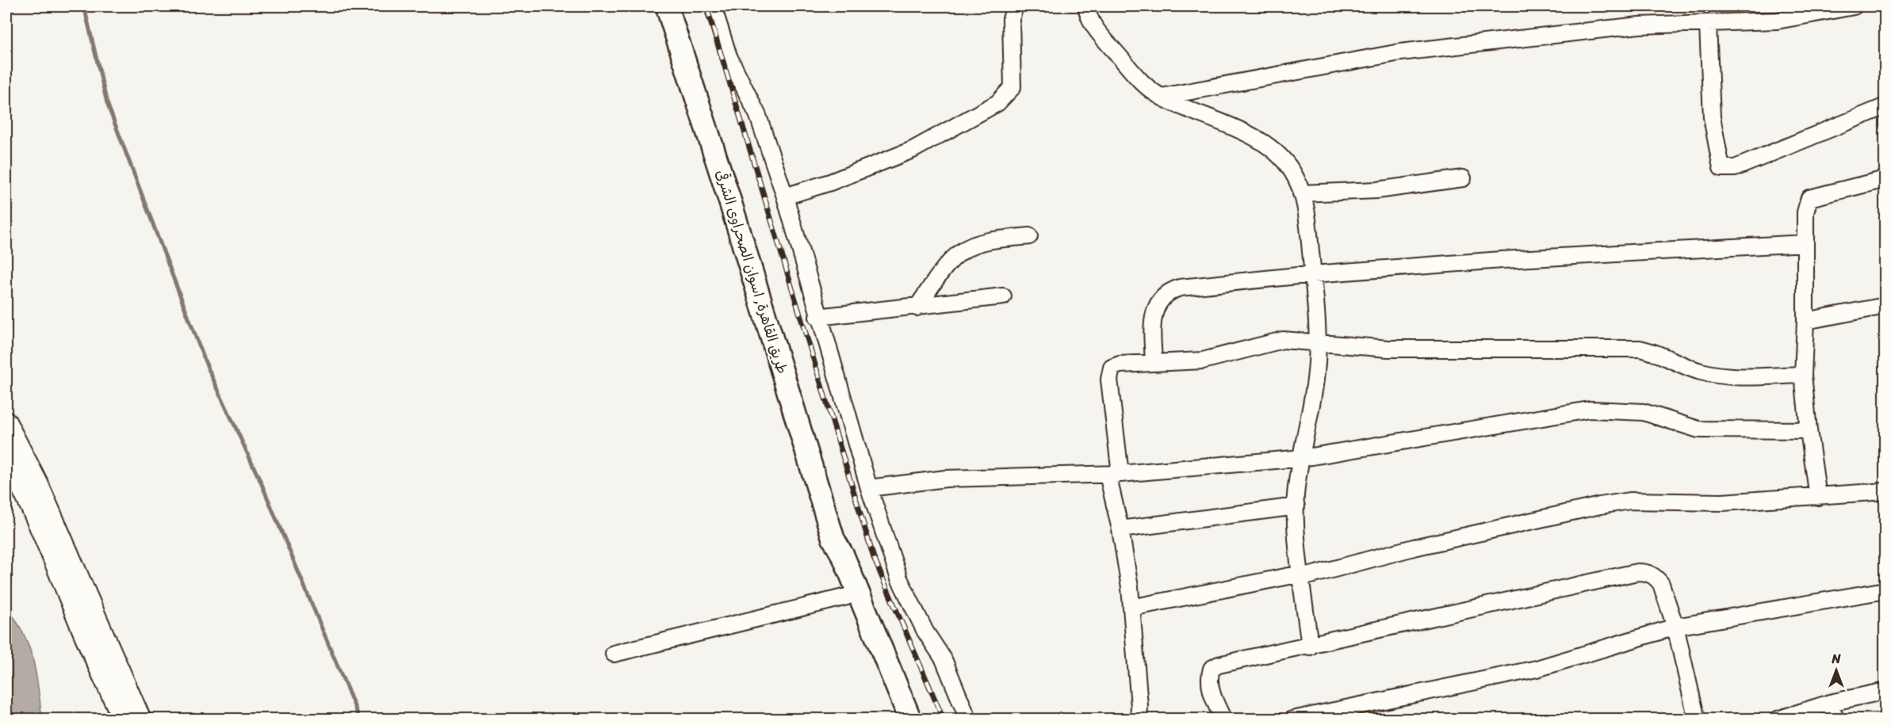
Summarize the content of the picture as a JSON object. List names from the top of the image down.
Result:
{
  "streets": {
    "highway": ["طريق القاهرة, اسوان الصحراوى الشرقى"]
  },
  "north": "top"
}
